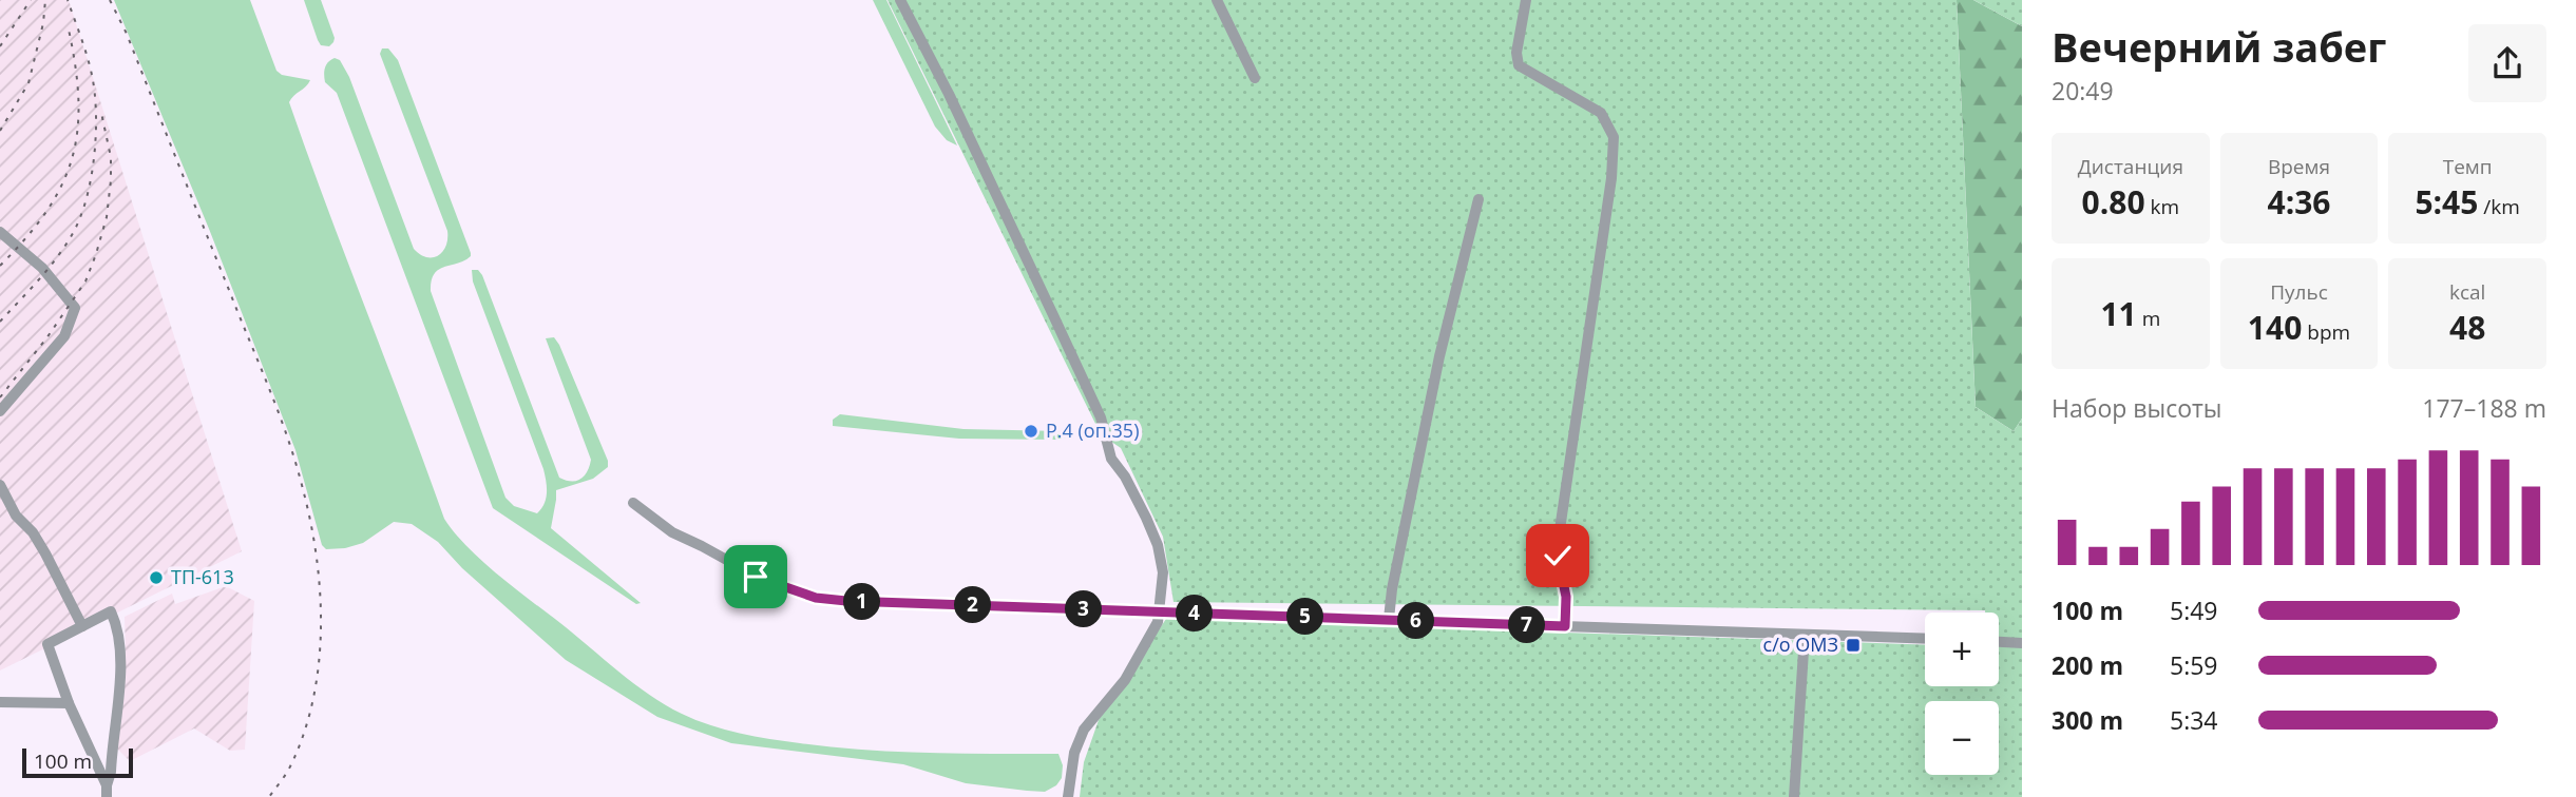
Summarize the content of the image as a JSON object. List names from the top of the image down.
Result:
{
  "places": {
    "other": ["Р.4 (оп.35)", "ТП-613"],
    "transit": ["с/о ОМЗ"]
  },
  "scale_bar": "100 m",
  "page": {
    "heading": ["Вечерний забег", "20:49"],
    "stats": [
      ["Дистанция", "0.80 km"],
      ["Время", "4:36"],
      ["Темп", "5:45 /km"],
      ["11 m"],
      ["Пульс", "140 bpm"],
      ["kcal", "48"]
    ],
    "chart": ["Набор высоты", "177–188 m"],
    "pins": [
      "1",
      "2",
      "3",
      "4",
      "5",
      "6",
      "7"
    ],
    "list": [
      {
        "name": "100 m",
        "note": "5:49"
      },
      {
        "name": "200 m",
        "note": "5:59"
      },
      {
        "name": "300 m",
        "note": "5:34"
      }
    ],
    "map_buttons": ["+", "−"],
    "scale": "100 m"
  }
}
